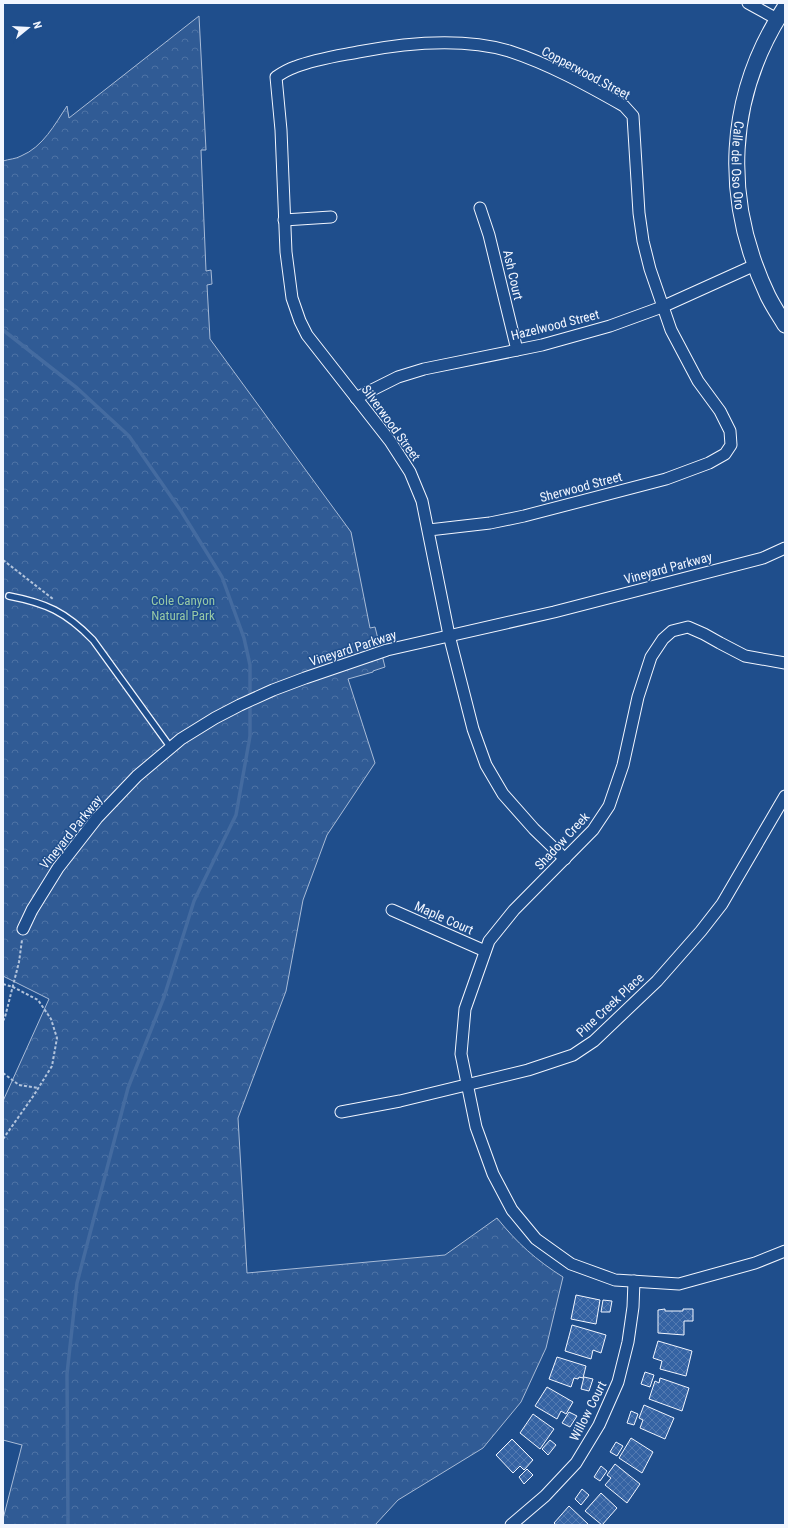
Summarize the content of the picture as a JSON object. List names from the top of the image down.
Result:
{
  "streets": {
    "main road": ["Calle del Oso Oro"],
    "street": [
      "Copperwood Street",
      "Ash Court",
      "Hazelwood Street",
      "Silverwood Street",
      "Sherwood Street",
      "Vineyard Parkway",
      "Shadow Creek",
      "Maple Court",
      "Pine Creek Place",
      "Willow Court"
    ]
  },
  "crossings": [
    ["Copperwood Street", "Hazelwood Street"],
    ["Copperwood Street", "Silverwood Street"],
    ["Copperwood Street", "Sherwood Street"],
    ["Calle del Oso Oro", "Hazelwood Street"],
    ["Ash Court", "Hazelwood Street"],
    ["Hazelwood Street", "Silverwood Street"],
    ["Silverwood Street", "Sherwood Street"],
    ["Silverwood Street", "Vineyard Parkway"],
    ["Silverwood Street", "Shadow Creek"],
    ["Shadow Creek", "Maple Court"],
    ["Shadow Creek", "Pine Creek Place"],
    ["Shadow Creek", "Willow Court"]
  ],
  "parks": ["Cole Canyon Natural Park"],
  "north": "right"
}
